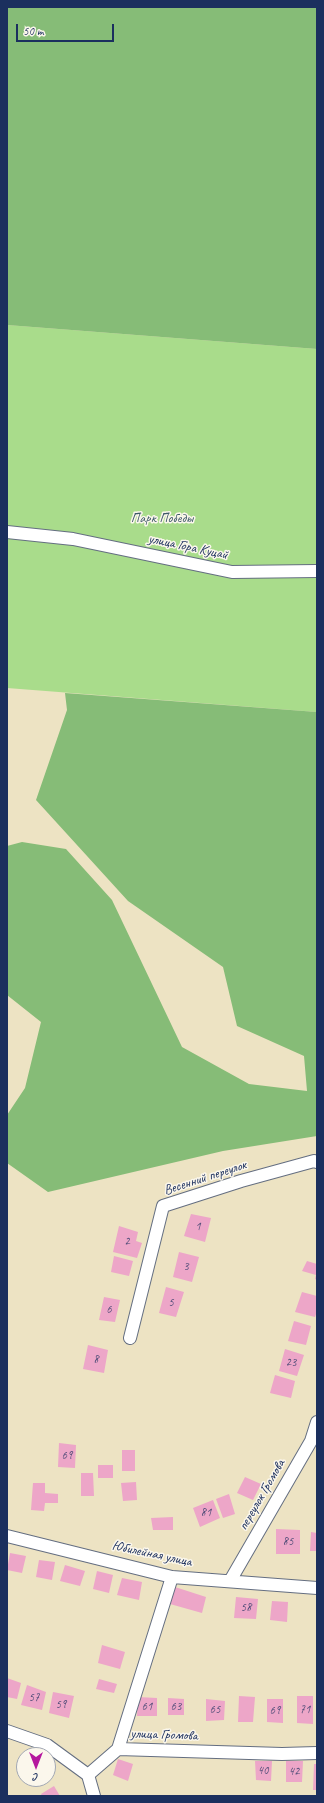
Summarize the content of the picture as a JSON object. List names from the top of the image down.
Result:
{
  "streets": {
    "street": [
      "улица Гора Куцай",
      "Весенний переулок",
      "переулок Громова",
      "Юбилейная улица",
      "улица Громова"
    ]
  },
  "crossings": [
    ["переулок Громова", "Юбилейная улица"]
  ],
  "parks": ["Парк Победы"],
  "house_numbers": [
    "1",
    "2",
    "3",
    "5",
    "6",
    "8",
    "23",
    "69",
    "81",
    "85",
    "58",
    "57",
    "59",
    "61",
    "63",
    "65",
    "71",
    "69",
    "40",
    "42"
  ],
  "scale_bar": "50 m",
  "north": "bottom"
}
